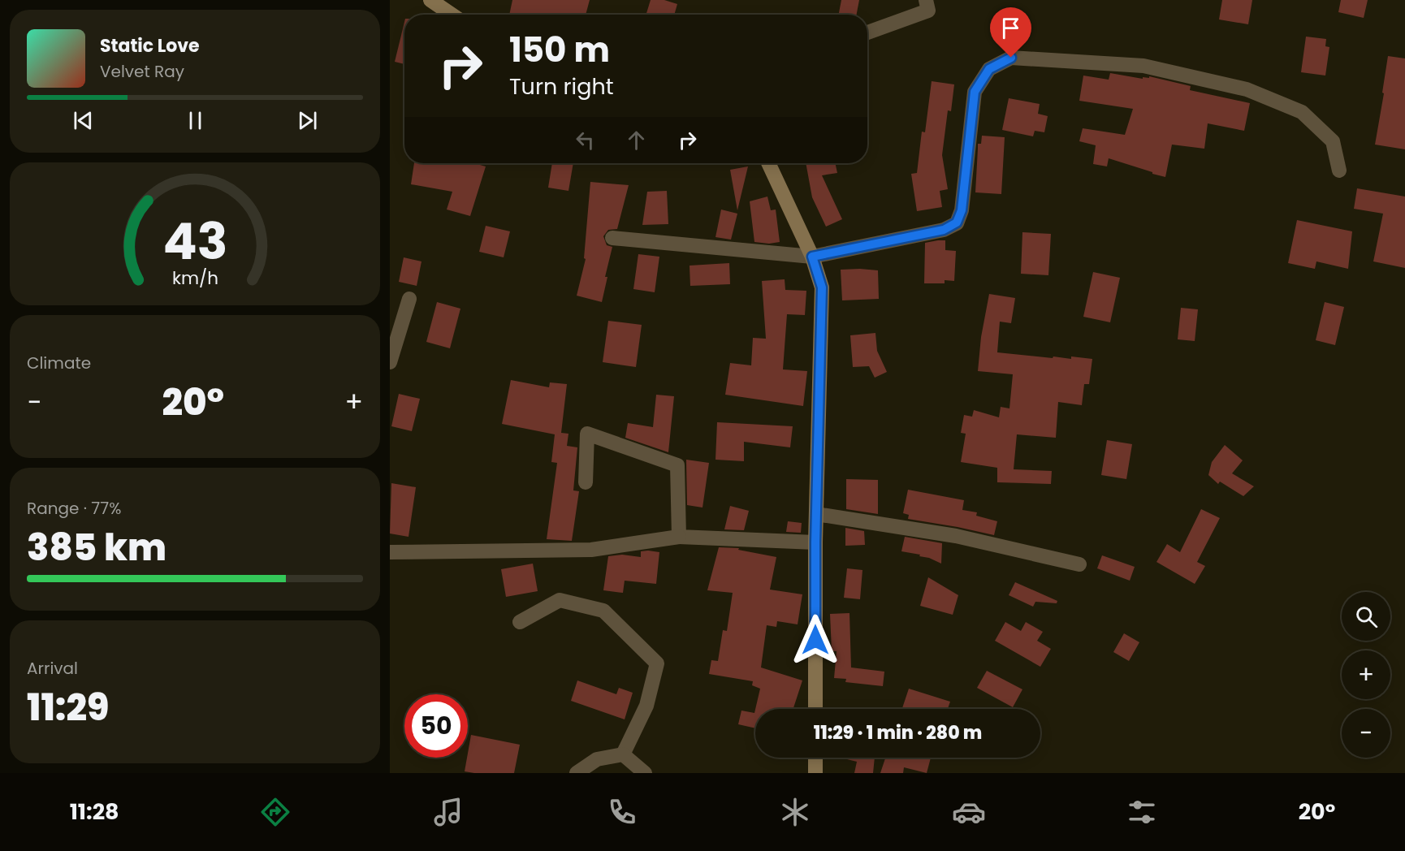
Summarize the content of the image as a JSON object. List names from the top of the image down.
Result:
{
  "page": {
    "turn": ["150 m", "Turn right"],
    "song": ["Static Love", "Velvet Ray"],
    "tile": [
      "Climate",
      ["Range · 77%", "385 km"],
      ["Arrival", "11:29"]
    ],
    "heat": ["−", "20°", "+"],
    "map_buttons": ["+", "−"],
    "limit": "50",
    "trip": "11:29 · 1 min · 280 m",
    "tabs": ["11:28", "20°"],
    "gauge": ["43", "km/h"]
  }
}
